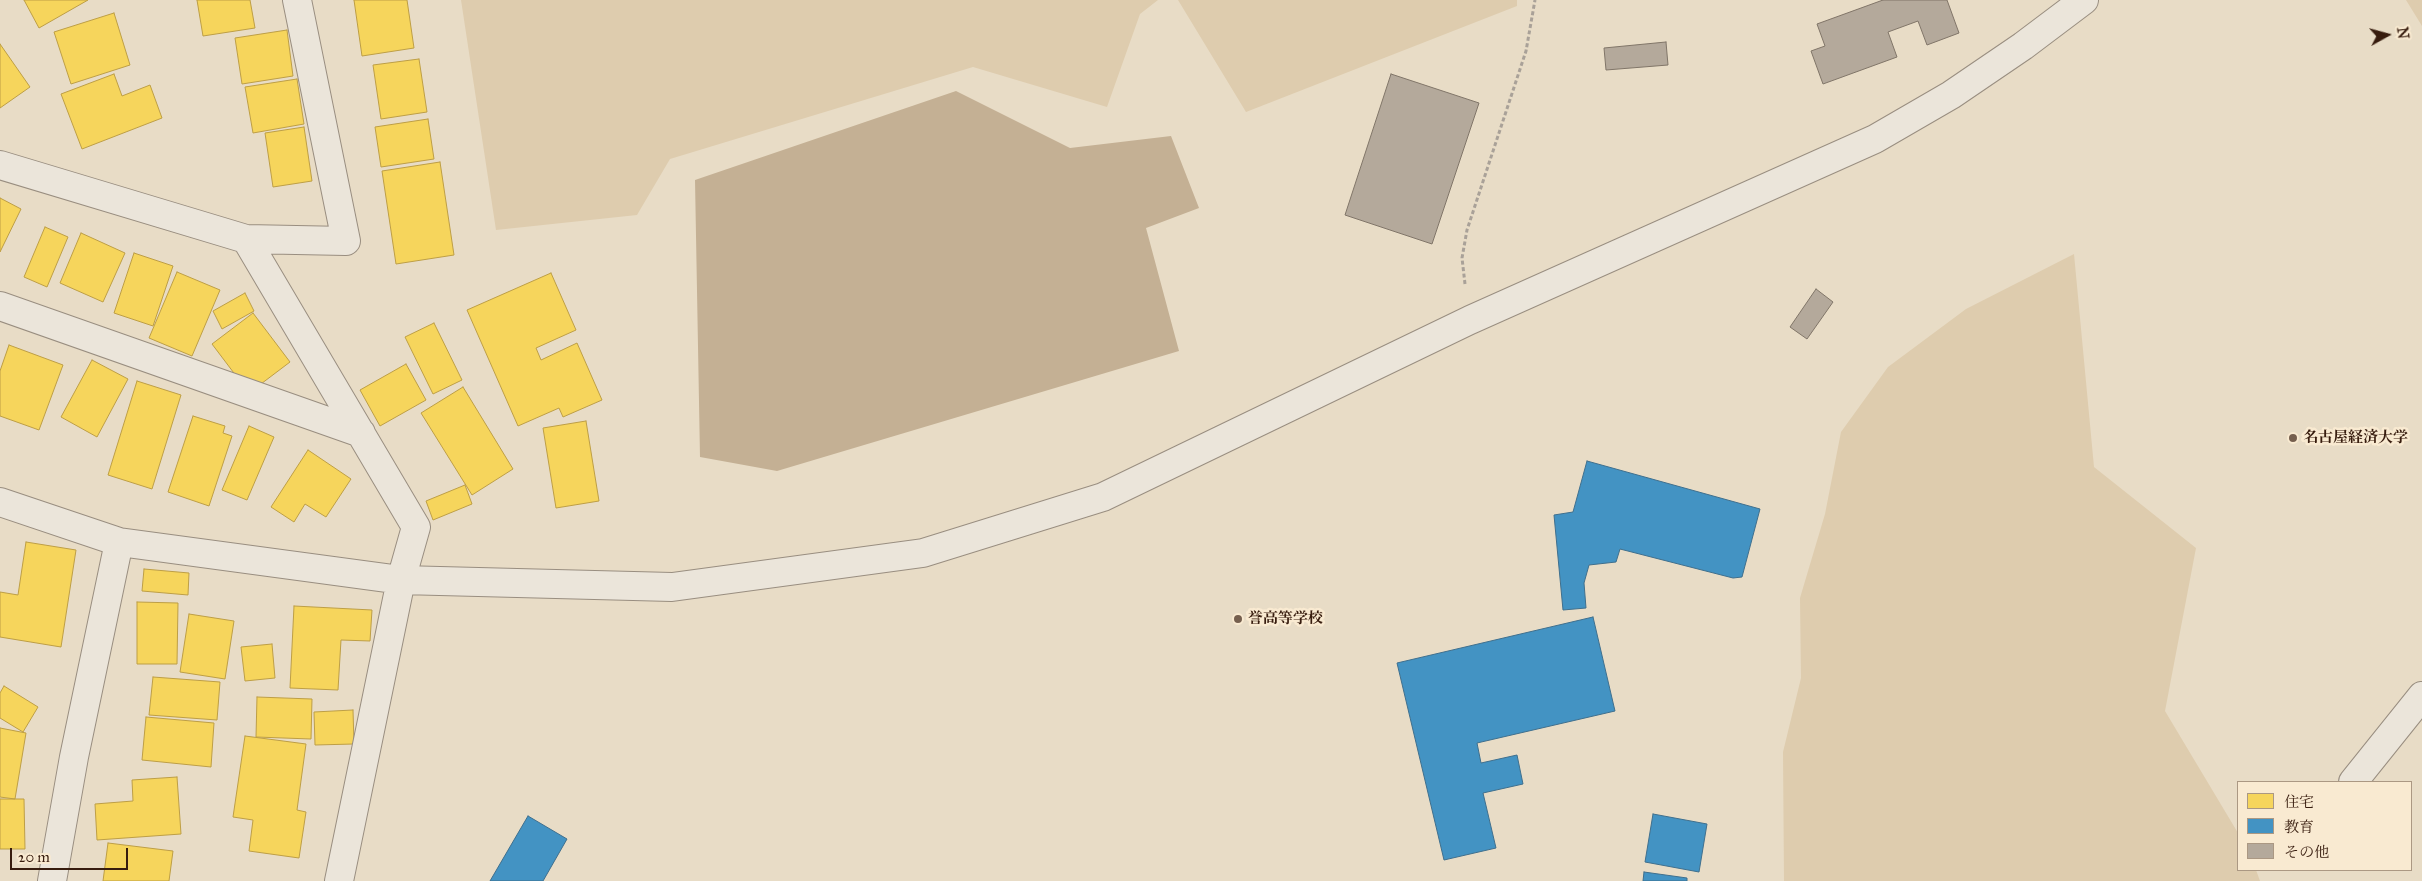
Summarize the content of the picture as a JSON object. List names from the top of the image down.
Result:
{
  "places": ["名古屋経済大学", "誉高等学校"],
  "legend": ["住宅", "教育", "その他"],
  "scale_bar": "20 m",
  "north": "right"
}
